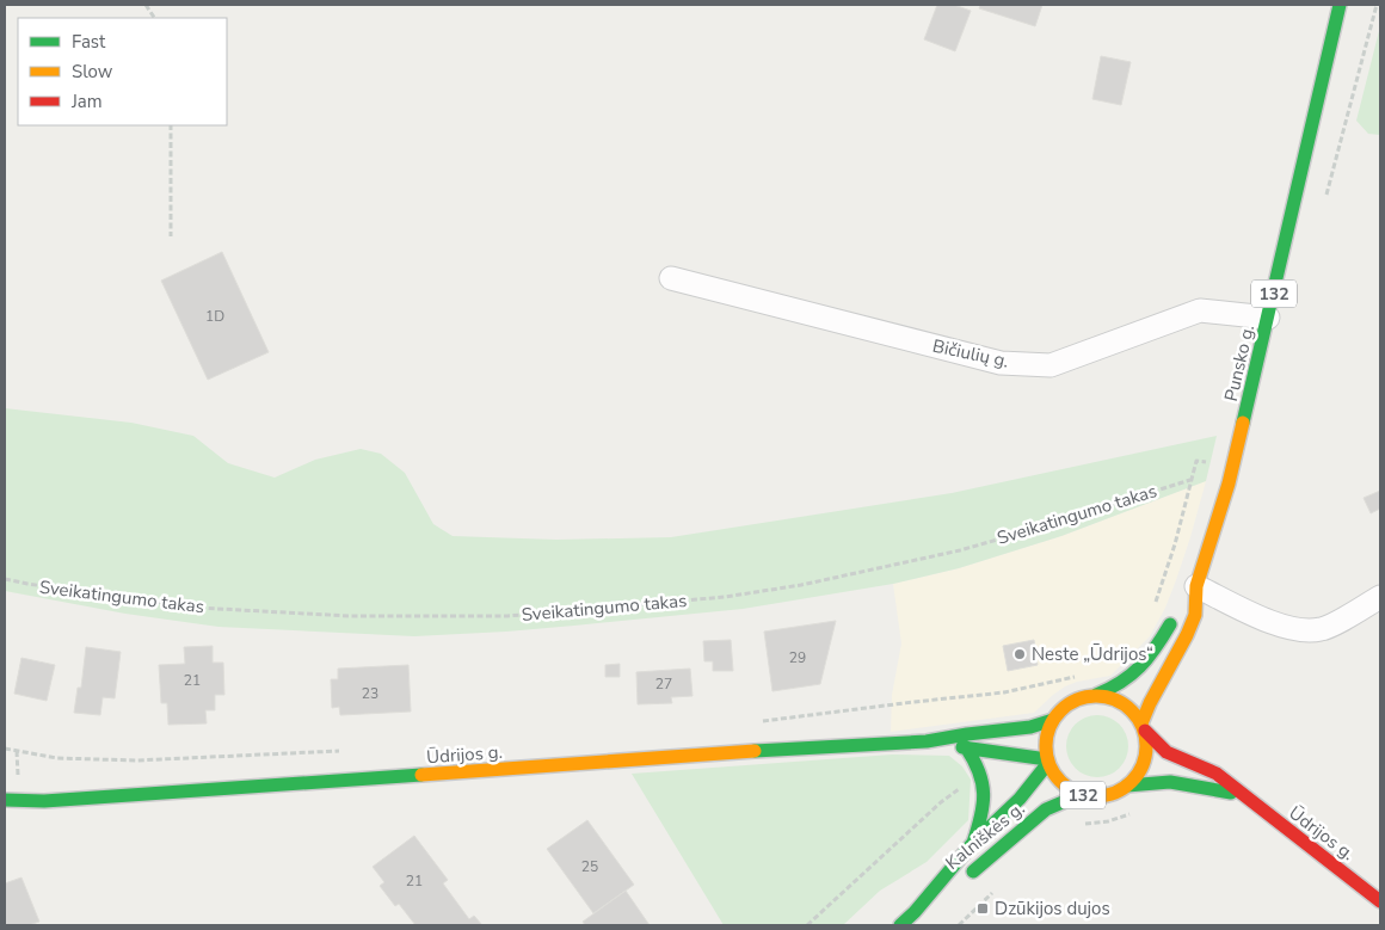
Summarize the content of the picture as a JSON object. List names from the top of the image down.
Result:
{
  "streets": {
    "main road": [
      "132",
      "Punsko g.",
      "Ūdrijos g.",
      "Kalniškės g."
    ],
    "street": ["Bičiulių g."],
    "path": ["Sveikatingumo takas"]
  },
  "crossings": [
    ["132", "Punsko g."],
    ["132", "Ūdrijos g."],
    ["132", "Kalniškės g."],
    ["Bičiulių g.", "Punsko g."],
    ["Punsko g.", "Ūdrijos g."],
    ["Punsko g.", "Kalniškės g."],
    ["Ūdrijos g.", "Kalniškės g."]
  ],
  "places": {
    "other": ["Neste „Ūdrijos“"],
    "transit": ["Dzūkijos dujos"]
  },
  "house_numbers": [
    "1D",
    "29",
    "21",
    "27",
    "23",
    "25",
    "21"
  ],
  "legend": ["Fast", "Slow", "Jam"]
}
